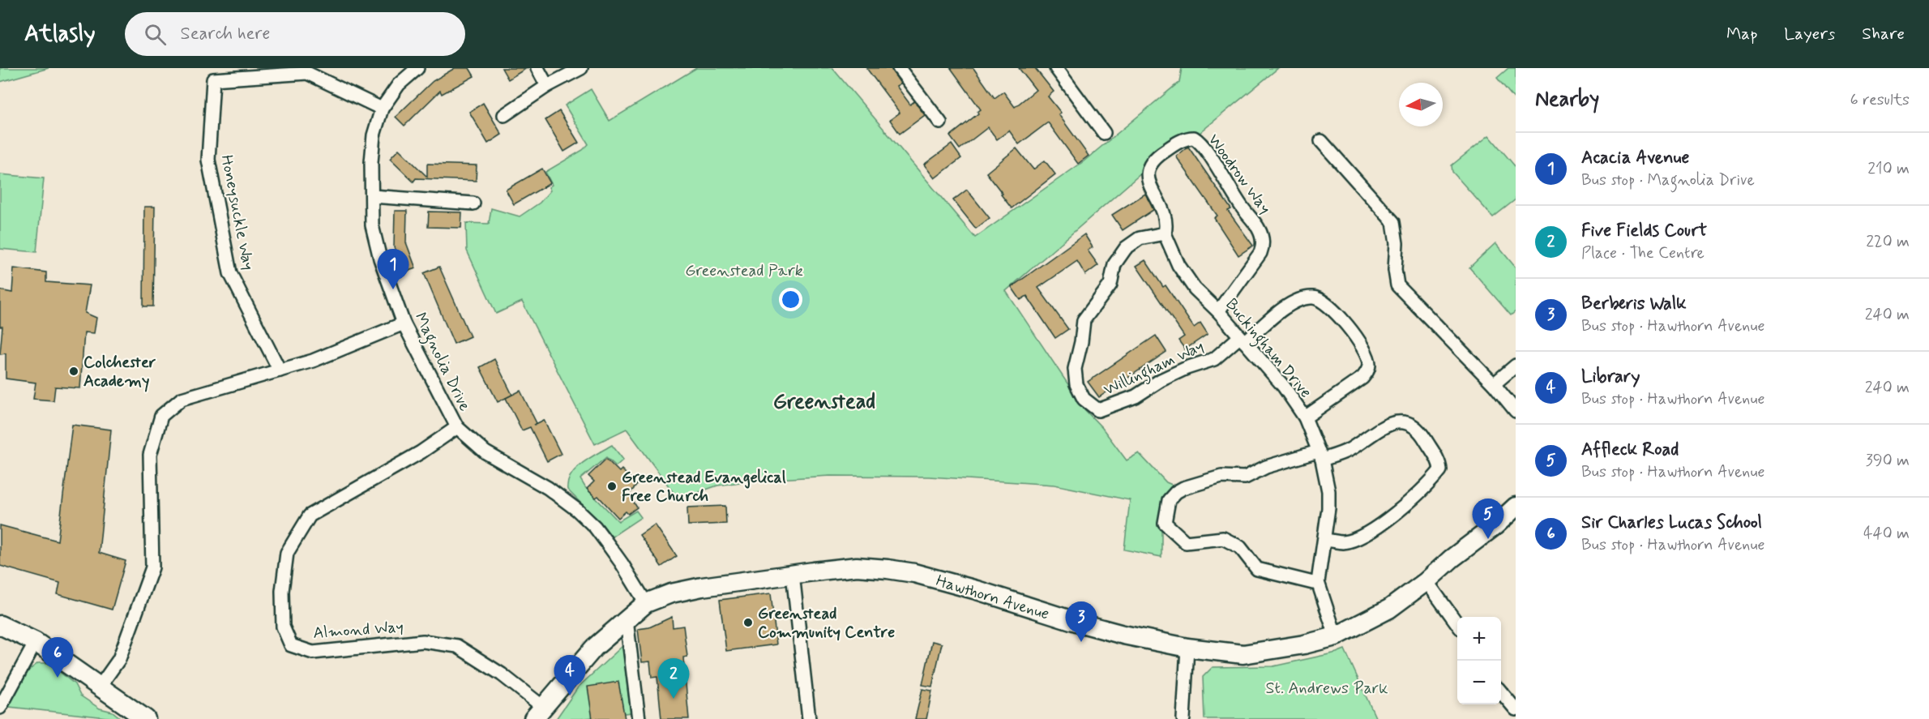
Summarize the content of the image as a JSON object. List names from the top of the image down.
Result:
{
  "streets": {
    "street": [
      "Woodrow Way",
      "Honeysuckle Way",
      "Buckingham Drive",
      "Magnolia Drive",
      "Willingham Way",
      "Hawthorn Avenue",
      "Almond Way"
    ]
  },
  "crossings": [
    ["Woodrow Way", "Buckingham Drive"],
    ["Woodrow Way", "Willingham Way"],
    ["Honeysuckle Way", "Magnolia Drive"],
    ["Buckingham Drive", "Willingham Way"],
    ["Buckingham Drive", "Hawthorn Avenue"],
    ["Magnolia Drive", "Hawthorn Avenue"],
    ["Magnolia Drive", "Almond Way"],
    ["Hawthorn Avenue", "Almond Way"]
  ],
  "districts": ["Greenstead"],
  "parks": ["Greenstead Park", "St. Andrews Park"],
  "places": ["Colchester Academy", "Greenstead Evangelical Free Church", "Greenstead Community Centre"],
  "north": "left",
  "page": {
    "header": "Atlasly",
    "search": "Search here",
    "nav": ["Map", "Layers", "Share"],
    "heading": ["Nearby", "6 results"],
    "list": [
      {
        "mark": "1",
        "name": "Acacia Avenue",
        "note": "Bus stop · Magnolia Drive",
        "value": "210 m"
      },
      {
        "mark": "2",
        "name": "Five Fields Court",
        "note": "Place · The Centre",
        "value": "220 m"
      },
      {
        "mark": "3",
        "name": "Berberis Walk",
        "note": "Bus stop · Hawthorn Avenue",
        "value": "240 m"
      },
      {
        "mark": "4",
        "name": "Library",
        "note": "Bus stop · Hawthorn Avenue",
        "value": "240 m"
      },
      {
        "mark": "5",
        "name": "Affleck Road",
        "note": "Bus stop · Hawthorn Avenue",
        "value": "390 m"
      },
      {
        "mark": "6",
        "name": "Sir Charles Lucas School",
        "note": "Bus stop · Hawthorn Avenue",
        "value": "440 m"
      }
    ],
    "pins": [
      "1",
      "5",
      "3",
      "6",
      "4",
      "2"
    ],
    "map_buttons": ["+", "−"]
  }
}
